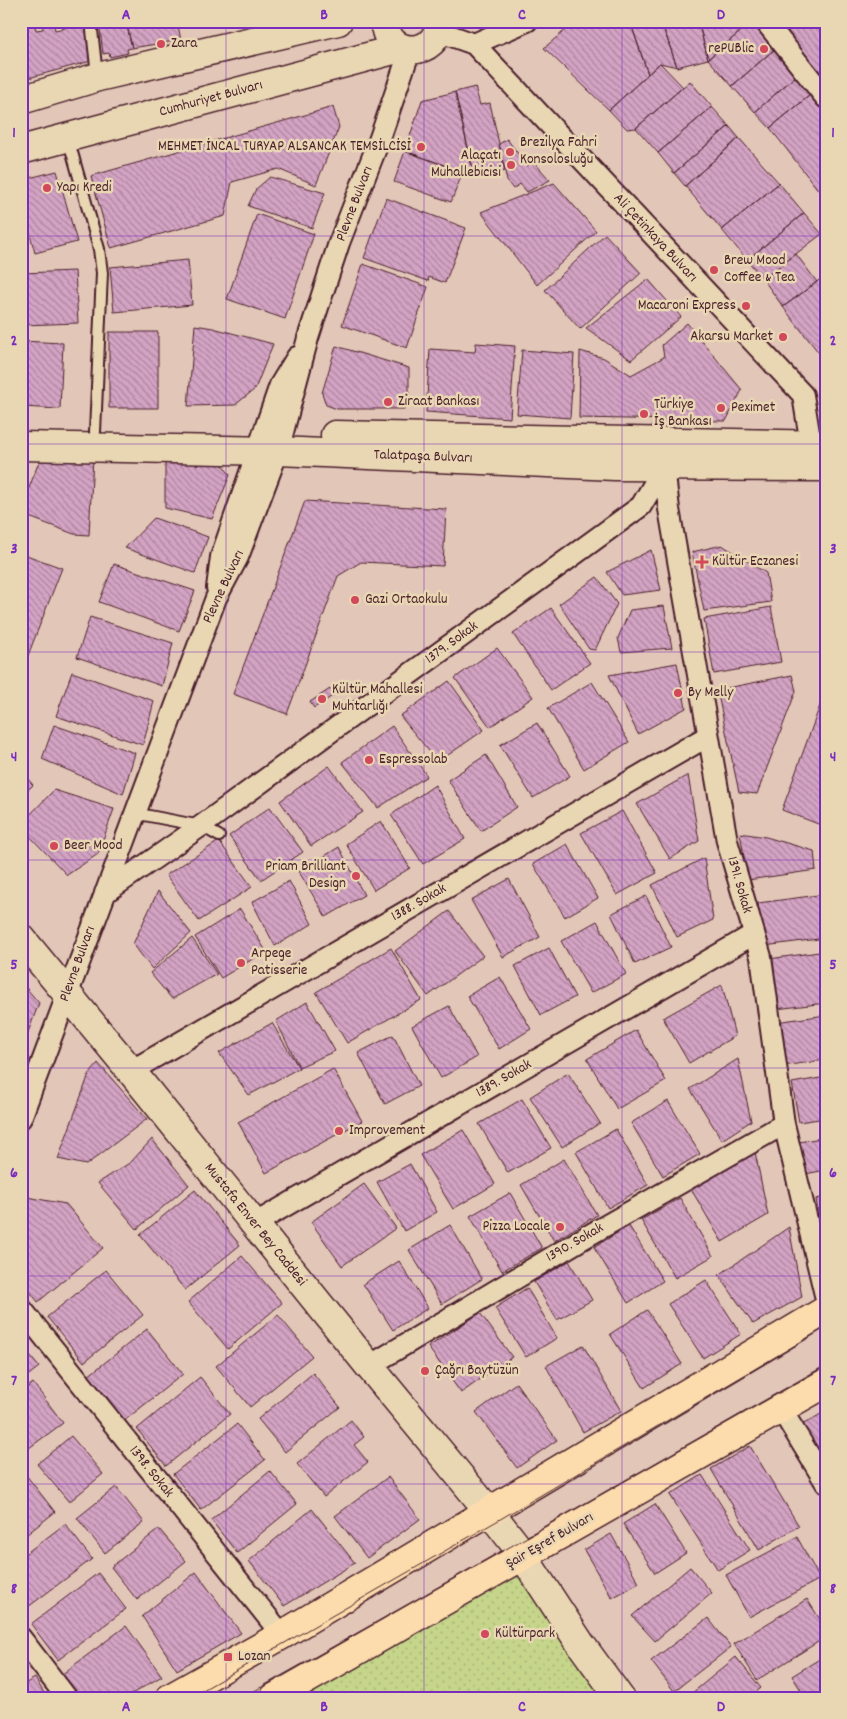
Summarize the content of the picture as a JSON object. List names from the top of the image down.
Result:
{
  "streets": {
    "main road": ["Şair Eşref Bulvarı"],
    "street": [
      "Cumhuriyet Bulvarı",
      "Plevne Bulvarı",
      "Ali Çetinkaya Bulvarı",
      "Talatpaşa Bulvarı",
      "1379. Sokak",
      "1391. Sokak",
      "1388. Sokak",
      "1389. Sokak",
      "Mustafa Enver Bey Caddesi",
      "1390. Sokak",
      "1398. Sokak"
    ]
  },
  "crossings": [
    ["Cumhuriyet Bulvarı", "Plevne Bulvarı"],
    ["Plevne Bulvarı", "Talatpaşa Bulvarı"],
    ["Plevne Bulvarı", "1379. Sokak"],
    ["Plevne Bulvarı", "Mustafa Enver Bey Caddesi"],
    ["Ali Çetinkaya Bulvarı", "Talatpaşa Bulvarı"],
    ["Talatpaşa Bulvarı", "1379. Sokak"],
    ["Talatpaşa Bulvarı", "1391. Sokak"],
    ["1379. Sokak", "1391. Sokak"],
    ["1391. Sokak", "1388. Sokak"],
    ["1391. Sokak", "1389. Sokak"],
    ["1391. Sokak", "1390. Sokak"],
    ["1388. Sokak", "Mustafa Enver Bey Caddesi"],
    ["1389. Sokak", "Mustafa Enver Bey Caddesi"],
    ["Mustafa Enver Bey Caddesi", "1390. Sokak"],
    ["Mustafa Enver Bey Caddesi", "Şair Eşref Bulvarı"]
  ],
  "places": {
    "other": [
      "Zara",
      "rePUBlic",
      "MEHMET İNCAL TURYAP ALSANCAK TEMSİLCİSİ",
      "Brezilya Fahri Konsolosluğu",
      "Alaçatı Muhallebicisi",
      "Yapı Kredi",
      "Brew Mood Coffee & Tea",
      "Macaroni Express",
      "Akarsu Market",
      "Ziraat Bankası",
      "Peximet",
      "Türkiye İş Bankası",
      "Gazi Ortaokulu",
      "By Melly",
      "Kültür Mahallesi Muhtarlığı",
      "Espressolab",
      "Beer Mood",
      "Priam Brilliant Design",
      "Arpege Patisserie",
      "Improvement",
      "Pizza Locale",
      "Çağrı Baytüzün",
      "Kültürpark"
    ],
    "health": ["Kültür Eczanesi"],
    "transit": ["Lozan"]
  },
  "grid": {
    "columns": [
      "A",
      "B",
      "C",
      "D"
    ],
    "rows": [
      "1",
      "2",
      "3",
      "4",
      "5",
      "6",
      "7",
      "8"
    ]
  }
}
